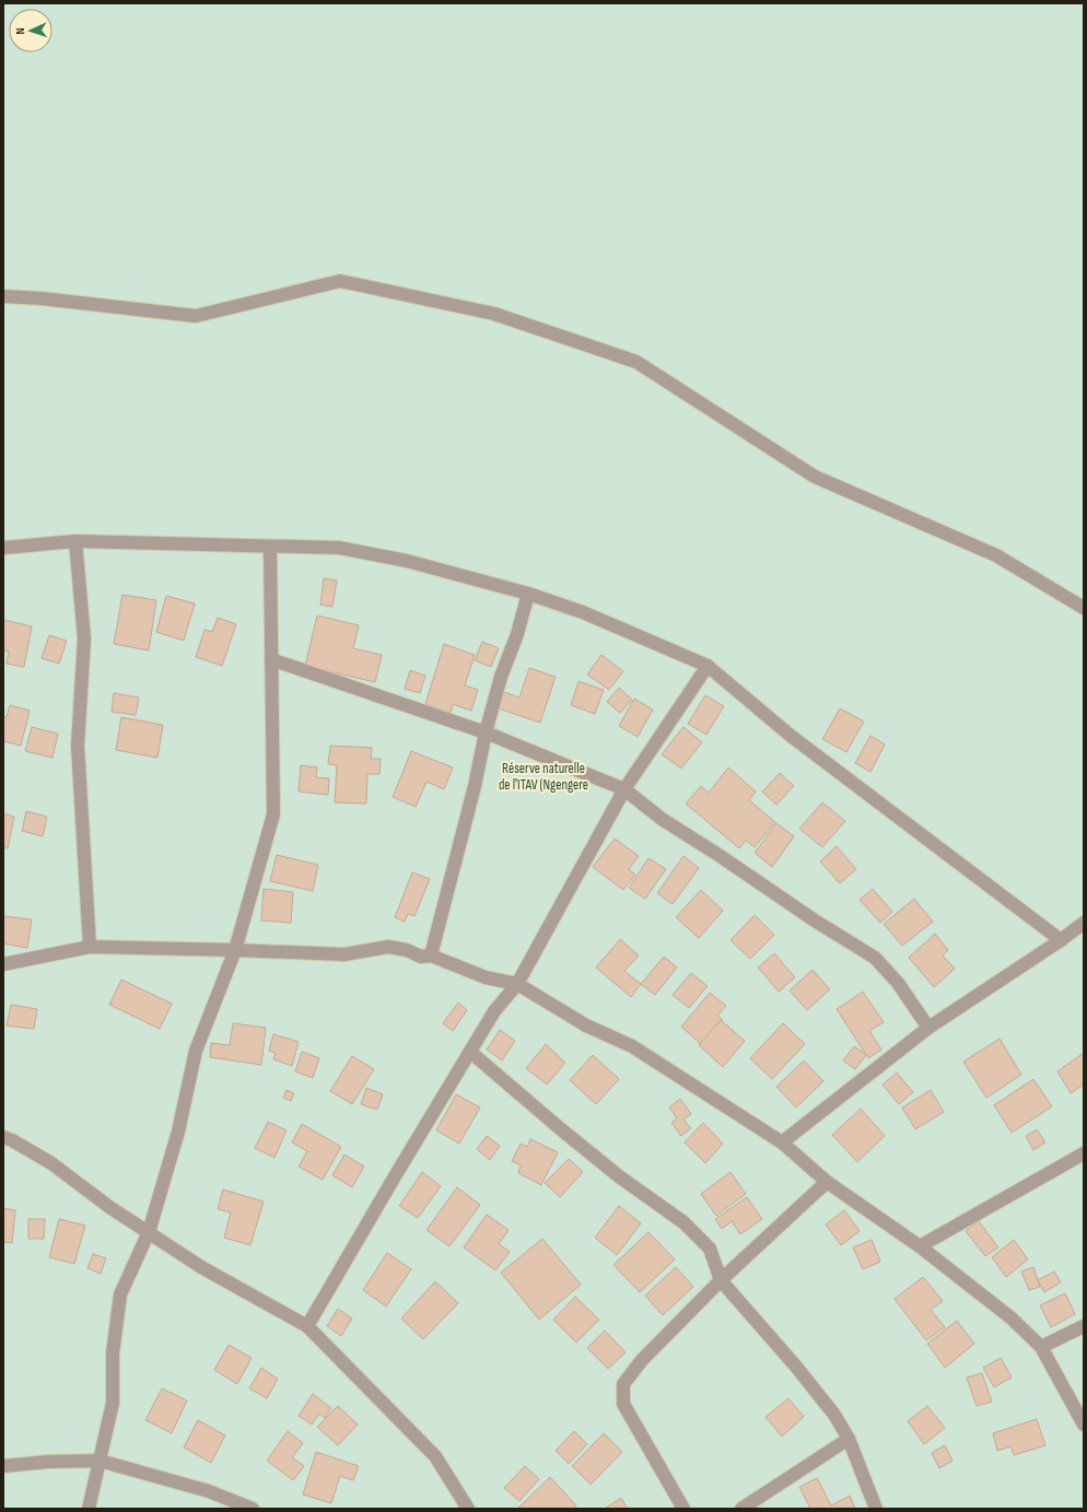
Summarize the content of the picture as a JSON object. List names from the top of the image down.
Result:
{
  "parks": ["Réserve naturelle de l'ITAV (Ngengere"],
  "north": "left"
}
